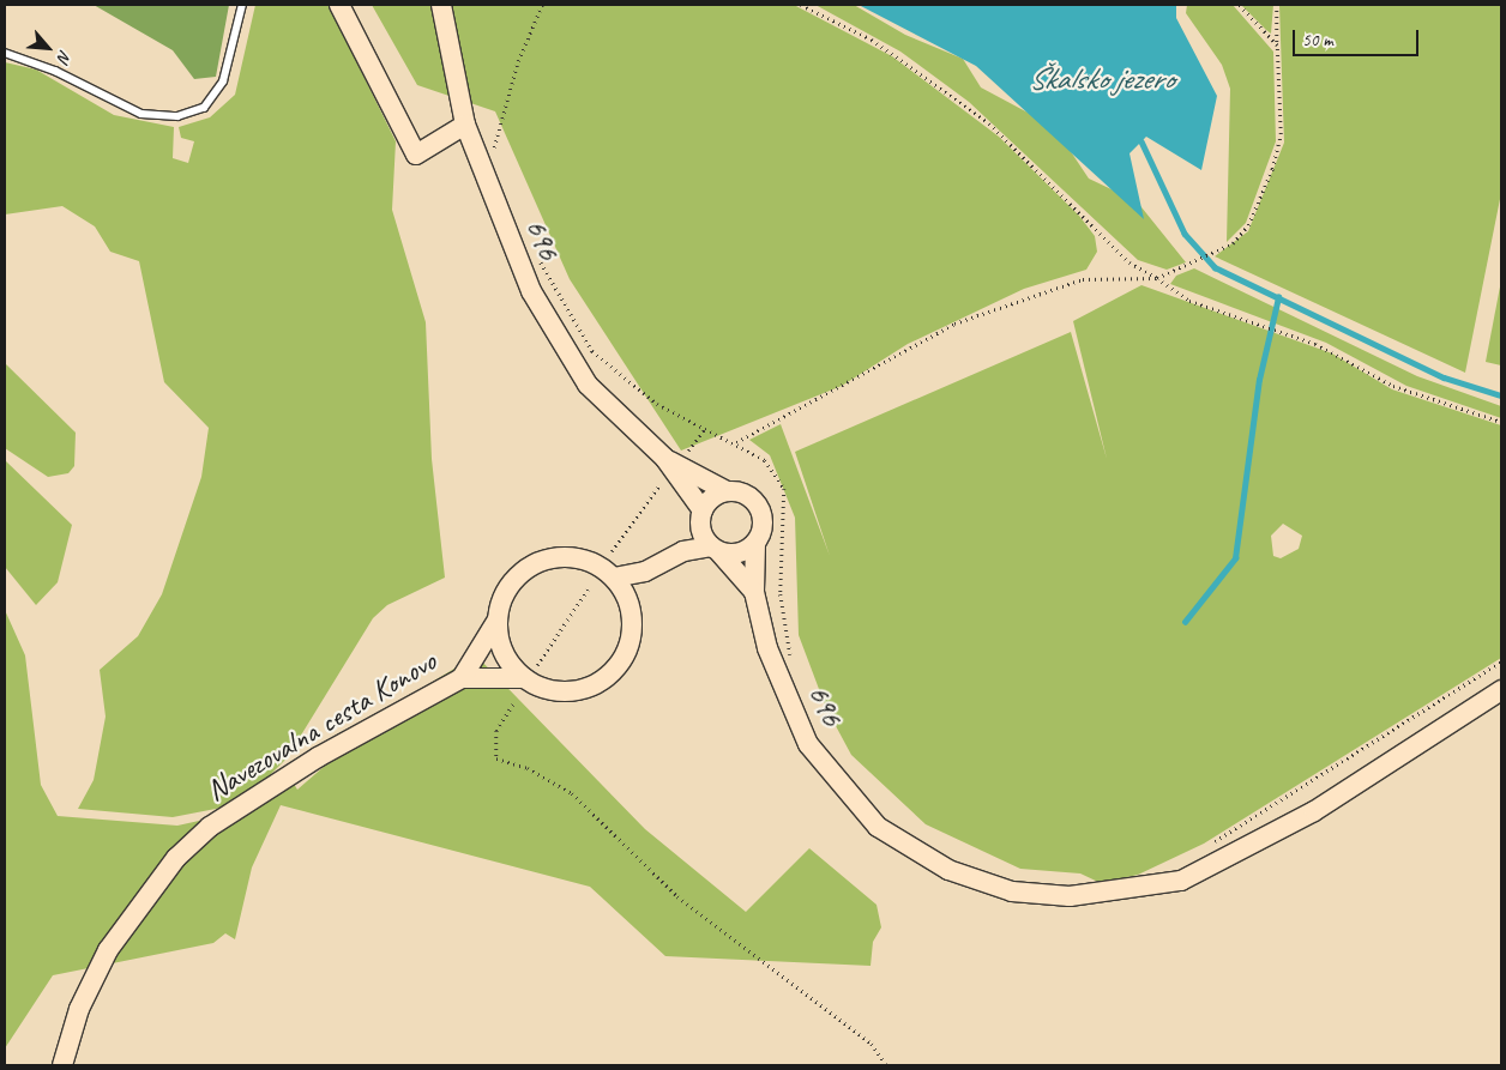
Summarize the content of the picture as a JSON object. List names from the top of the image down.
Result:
{
  "streets": {
    "main road": ["696", "Navezovalna cesta Konovo"]
  },
  "water": ["Škalsko jezero"],
  "scale_bar": "50 m",
  "north": "bottom right"
}
